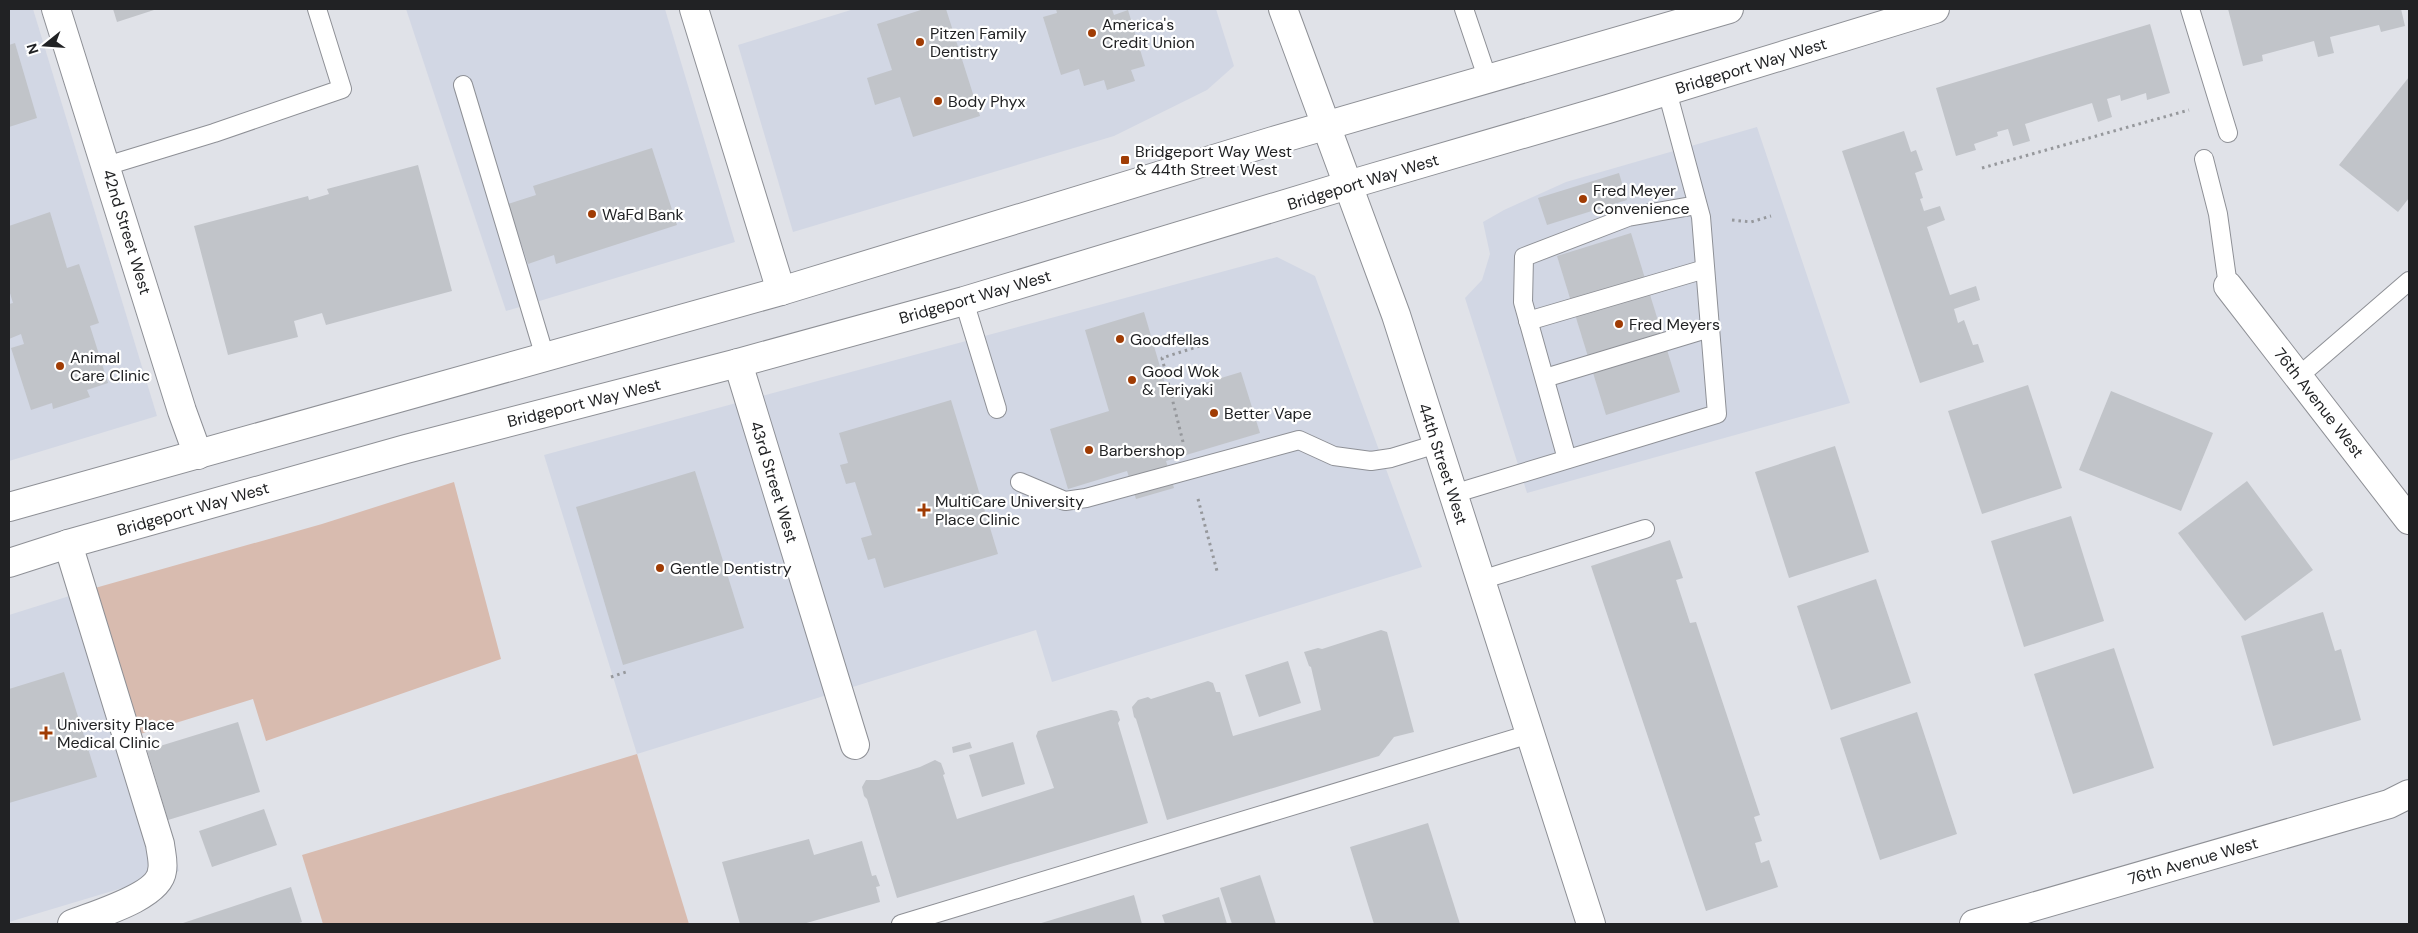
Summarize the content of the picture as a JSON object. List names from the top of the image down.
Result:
{
  "streets": {
    "main road": [
      "Bridgeport Way West",
      "42nd Street West",
      "76th Avenue West",
      "44th Street West",
      "43rd Street West"
    ]
  },
  "crossings": [
    ["Bridgeport Way West", "44th Street West"],
    ["Bridgeport Way West", "43rd Street West"]
  ],
  "places": {
    "other": [
      "America's Credit Union",
      "Pitzen Family Dentistry",
      "Body Phyx",
      "Fred Meyer Convenience",
      "WaFd Bank",
      "Fred Meyers",
      "Goodfellas",
      "Animal Care Clinic",
      "Good Wok & Teriyaki",
      "Better Vape",
      "Barbershop",
      "Gentle Dentistry"
    ],
    "transit": ["Bridgeport Way West & 44th Street West"],
    "health": ["MultiCare University Place Clinic", "University Place Medical Clinic"]
  },
  "north": "left"
}
